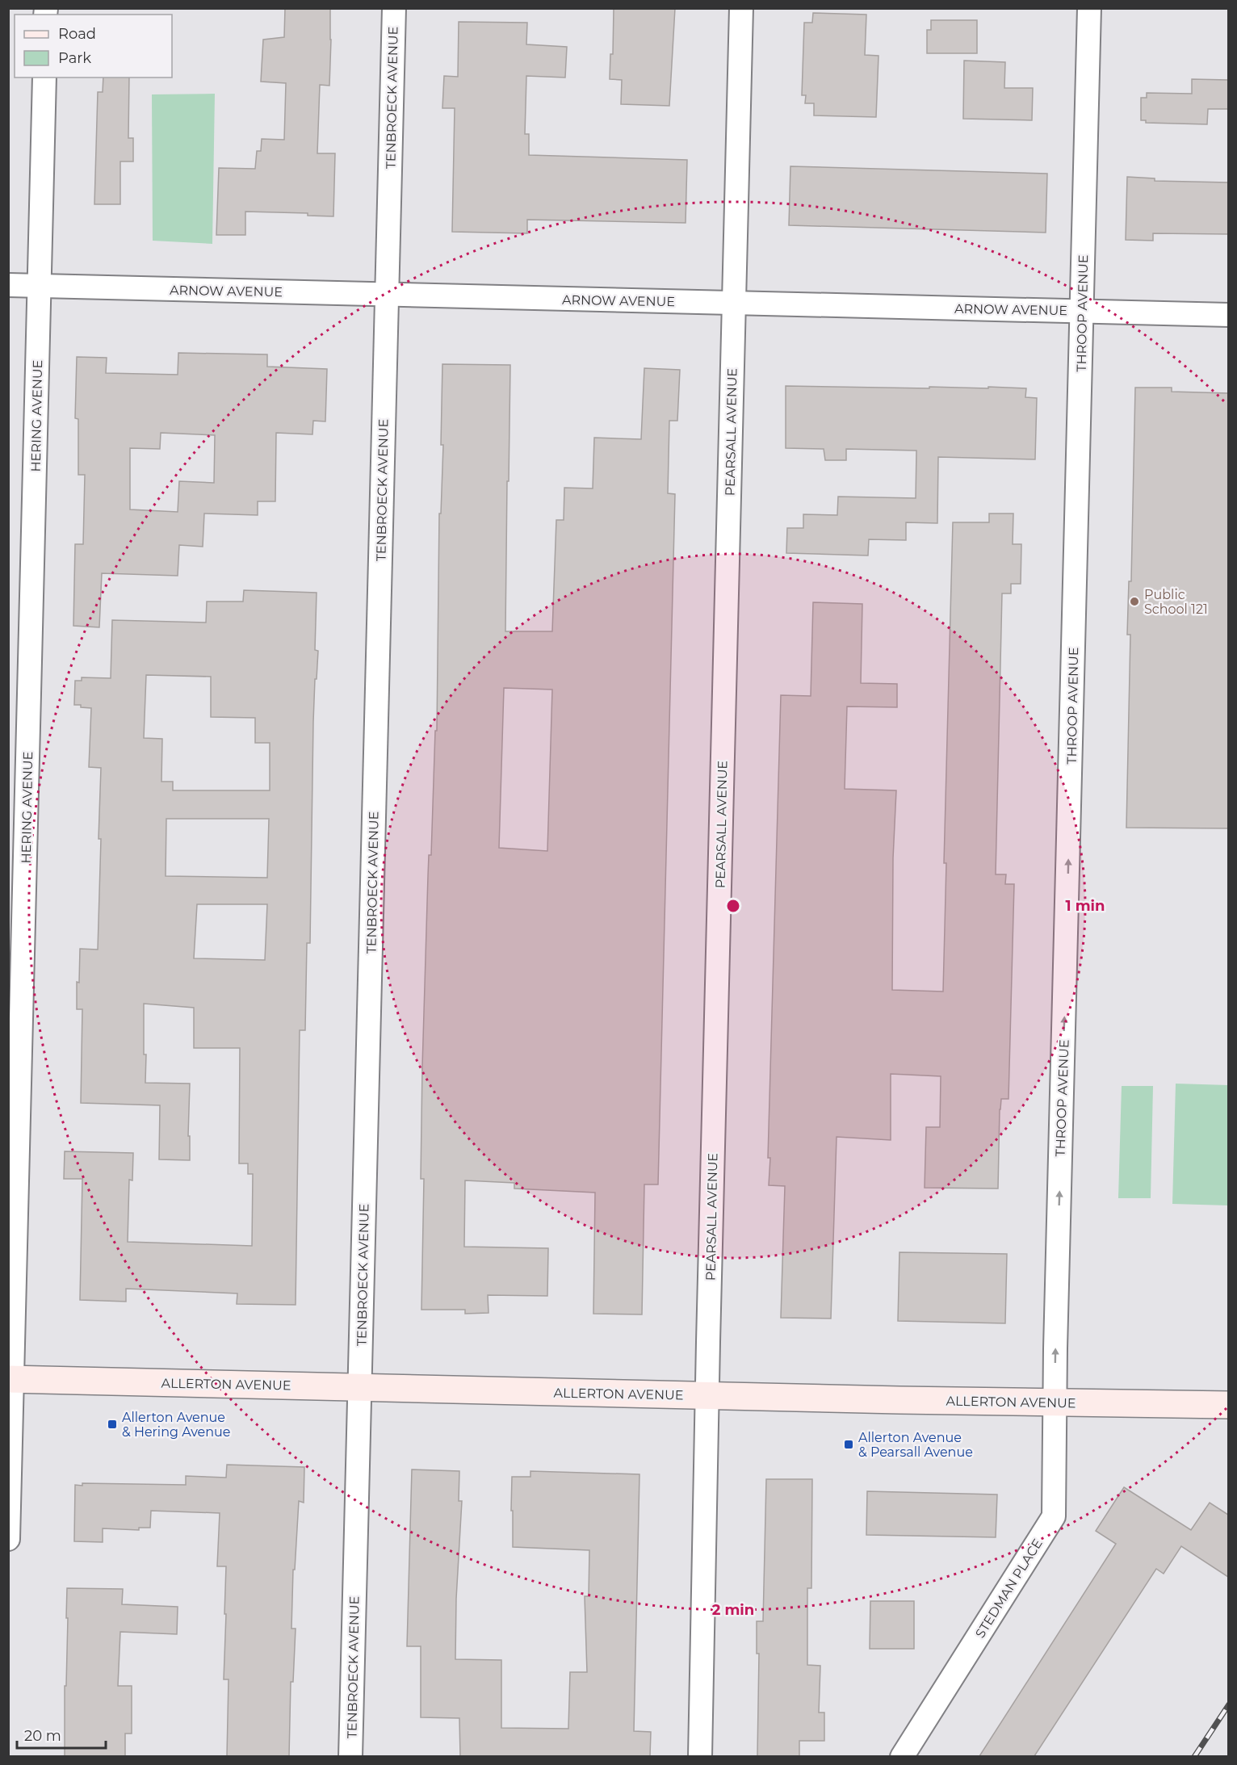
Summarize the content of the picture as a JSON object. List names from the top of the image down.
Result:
{
  "streets": {
    "main road": ["ALLERTON AVENUE"],
    "street": [
      "TENBROECK AVENUE",
      "ARNOW AVENUE",
      "THROOP AVENUE",
      "HERING AVENUE",
      "PEARSALL AVENUE",
      "STEDMAN PLACE"
    ]
  },
  "crossings": [
    ["TENBROECK AVENUE", "ARNOW AVENUE"],
    ["TENBROECK AVENUE", "ALLERTON AVENUE"],
    ["ARNOW AVENUE", "THROOP AVENUE"],
    ["ARNOW AVENUE", "HERING AVENUE"],
    ["ARNOW AVENUE", "PEARSALL AVENUE"],
    ["THROOP AVENUE", "ALLERTON AVENUE"],
    ["THROOP AVENUE", "STEDMAN PLACE"],
    ["HERING AVENUE", "ALLERTON AVENUE"],
    ["PEARSALL AVENUE", "ALLERTON AVENUE"],
    ["ALLERTON AVENUE", "STEDMAN PLACE"]
  ],
  "one_way": ["THROOP AVENUE"],
  "places": {
    "other": ["Public School 121"],
    "transit": ["Allerton Avenue & Hering Avenue", "Allerton Avenue & Pearsall Avenue"]
  },
  "legend": ["Road", "Park"],
  "scale_bar": "20 m",
  "rings": ["1 min", "2 min"]
}
